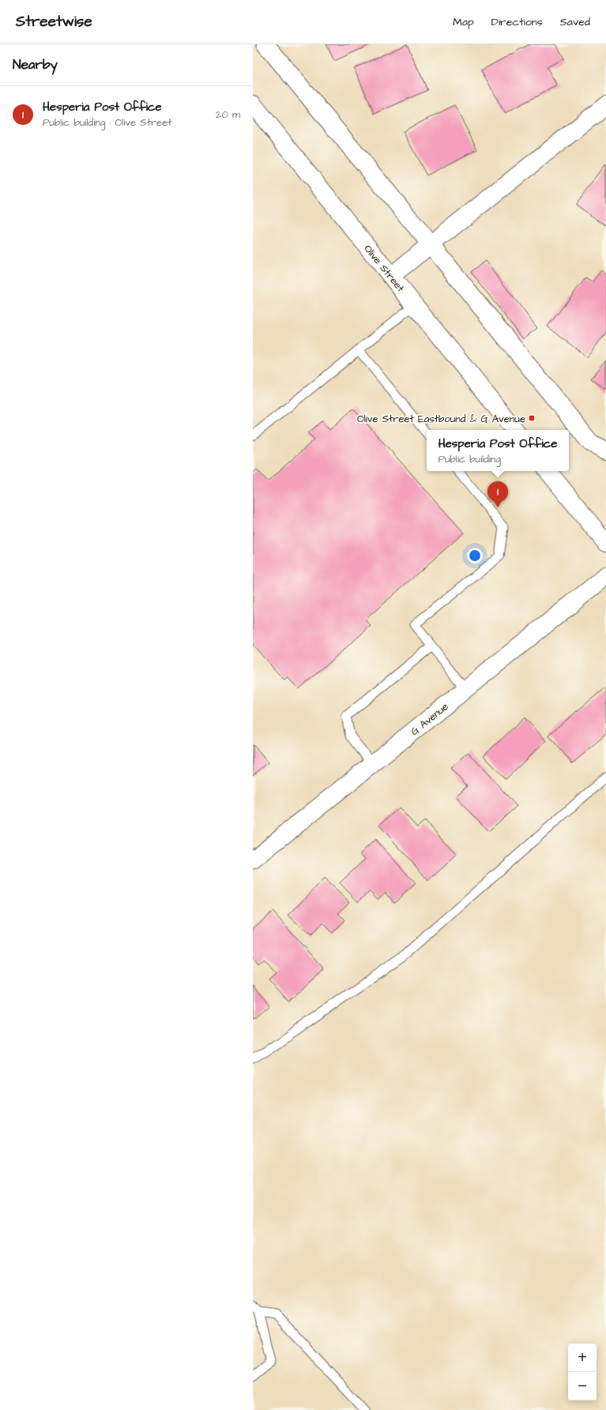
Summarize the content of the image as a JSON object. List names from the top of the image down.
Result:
{
  "streets": {
    "street": ["Olive Street", "G Avenue"]
  },
  "places": {
    "transit": ["Olive Street Eastbound & G Avenue"]
  },
  "page": {
    "header": "Streetwise",
    "nav": ["Map", "Directions", "Saved"],
    "heading": "Nearby",
    "list": [
      {
        "mark": "1",
        "name": "Hesperia Post Office",
        "note": "Public building · Olive Street",
        "value": "20 m"
      }
    ],
    "popup": ["Hesperia Post Office", "Public building"],
    "pins": "1",
    "map_buttons": ["+", "−"]
  }
}
